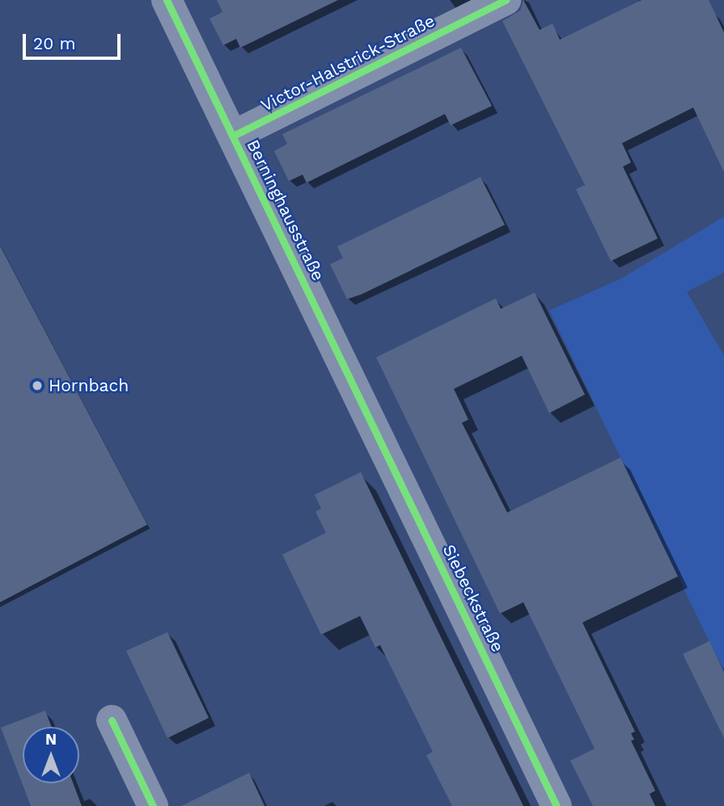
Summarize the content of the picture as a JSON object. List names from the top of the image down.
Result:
{
  "streets": {
    "street": ["Victor-Halstrick-Straße", "Berninghausstraße", "Siebeckstraße"]
  },
  "crossings": [
    ["Victor-Halstrick-Straße", "Berninghausstraße"],
    ["Berninghausstraße", "Siebeckstraße"]
  ],
  "places": ["Hornbach"],
  "scale_bar": "20 m",
  "north": "top"
}
